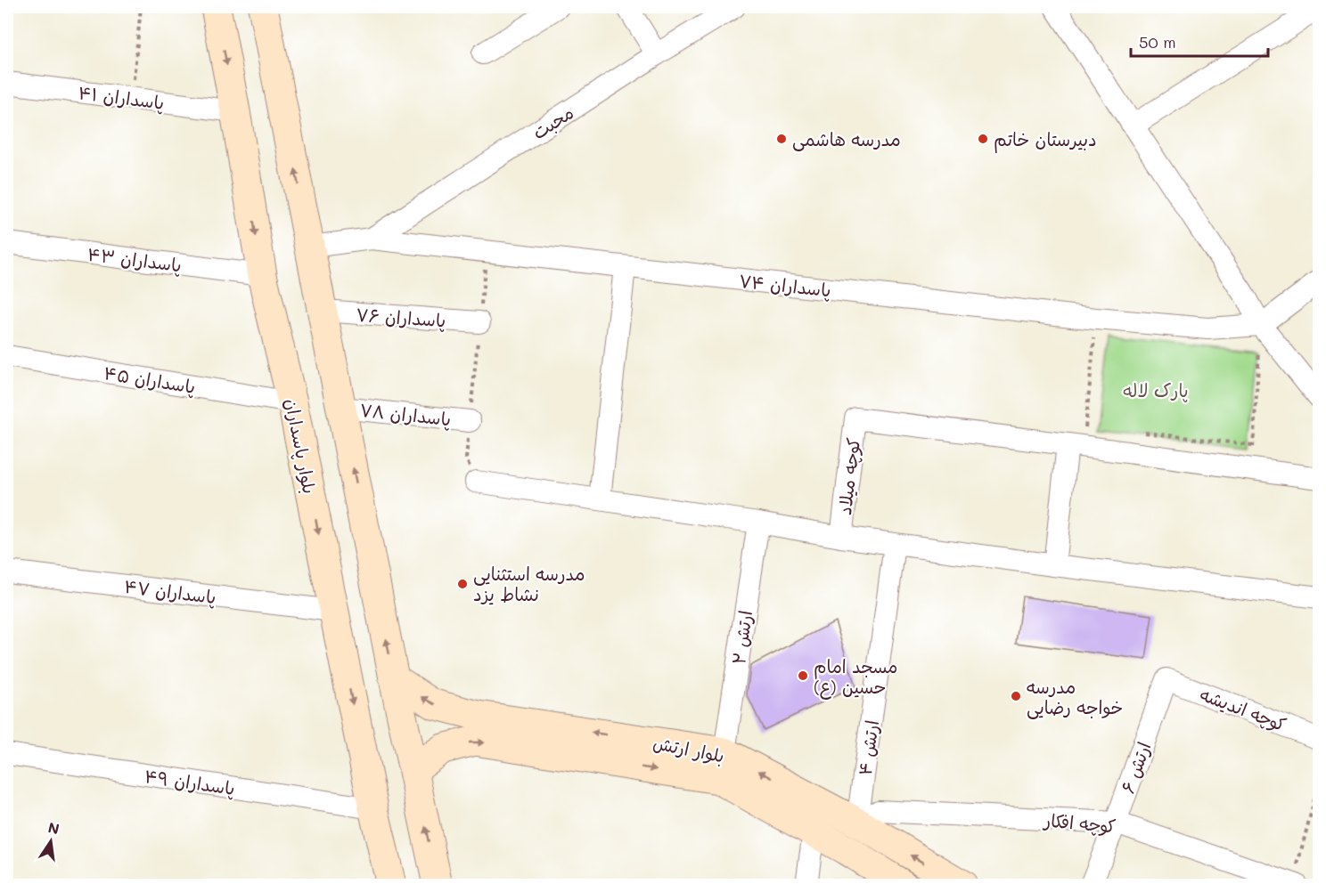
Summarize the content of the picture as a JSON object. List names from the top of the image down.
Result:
{
  "streets": {
    "main road": ["بلوار پاسداران", "بلوار ارتش"],
    "street": [
      "پاسداران ۴۱",
      "محبت",
      "پاسداران ۴۳",
      "پاسداران ۷۴",
      "پاسداران ۷۶",
      "پاسداران ۴۵",
      "پاسداران ۷۸",
      "کوچه میلاد",
      "پاسداران ۴۷",
      "ارتش ۲",
      "کوچه اندیشه",
      "ارتش ۴",
      "ارتش ۶",
      "پاسداران ۴۹",
      "کوچه افکار"
    ]
  },
  "crossings": [
    ["پاسداران ۴۱", "بلوار پاسداران"],
    ["محبت", "پاسداران ۷۴"],
    ["پاسداران ۴۳", "بلوار پاسداران"],
    ["پاسداران ۴۵", "بلوار پاسداران"],
    ["بلوار پاسداران", "پاسداران ۴۷"],
    ["بلوار پاسداران", "پاسداران ۴۹"],
    ["کوچه میلاد", "ارتش ۲"],
    ["ارتش ۲", "بلوار ارتش"],
    ["کوچه اندیشه", "ارتش ۶"],
    ["ارتش ۴", "بلوار ارتش"],
    ["ارتش ۴", "کوچه افکار"],
    ["بلوار ارتش", "کوچه افکار"],
    ["ارتش ۶", "کوچه افکار"]
  ],
  "parks": ["پارک لاله"],
  "places": [
    "مدرسه هاشمی",
    "دبیرستان خاتم",
    "مدرسه استثنایی نشاط یزد",
    "مسجد امام حسین (ع)",
    "مدرسه خواجه رضایی"
  ],
  "scale_bar": "50 m",
  "north": "top"
}
